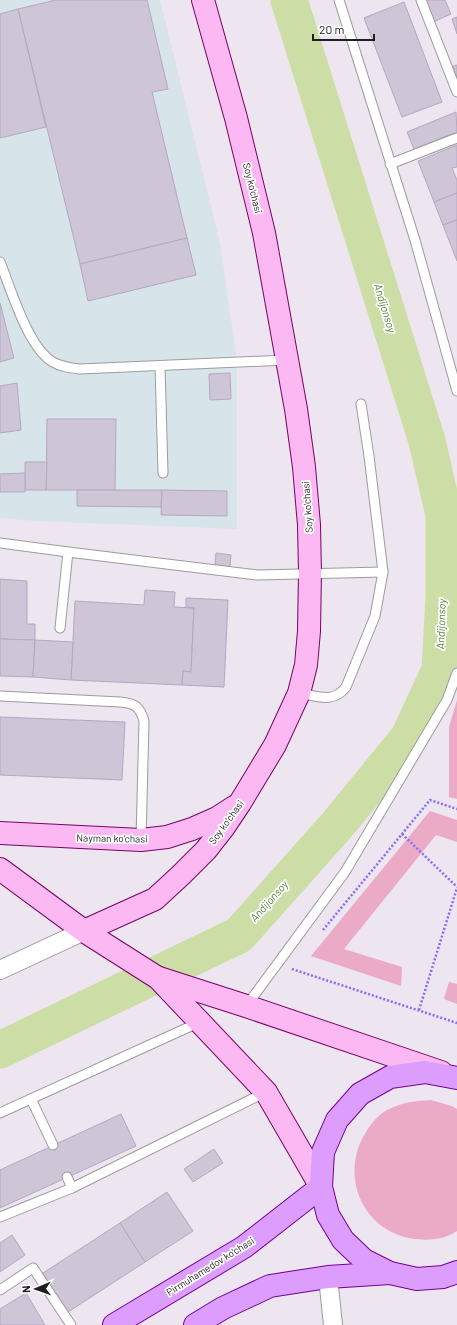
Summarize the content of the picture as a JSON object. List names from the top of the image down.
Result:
{
  "streets": {
    "main road": ["Soy ko'chasi", "Nayman ko'chasi", "Pirmuhamedov ko'chasi"]
  },
  "crossings": [
    ["Soy ko'chasi", "Nayman ko'chasi"]
  ],
  "water": ["Andijonsoy"],
  "scale_bar": "20 m",
  "north": "left"
}
